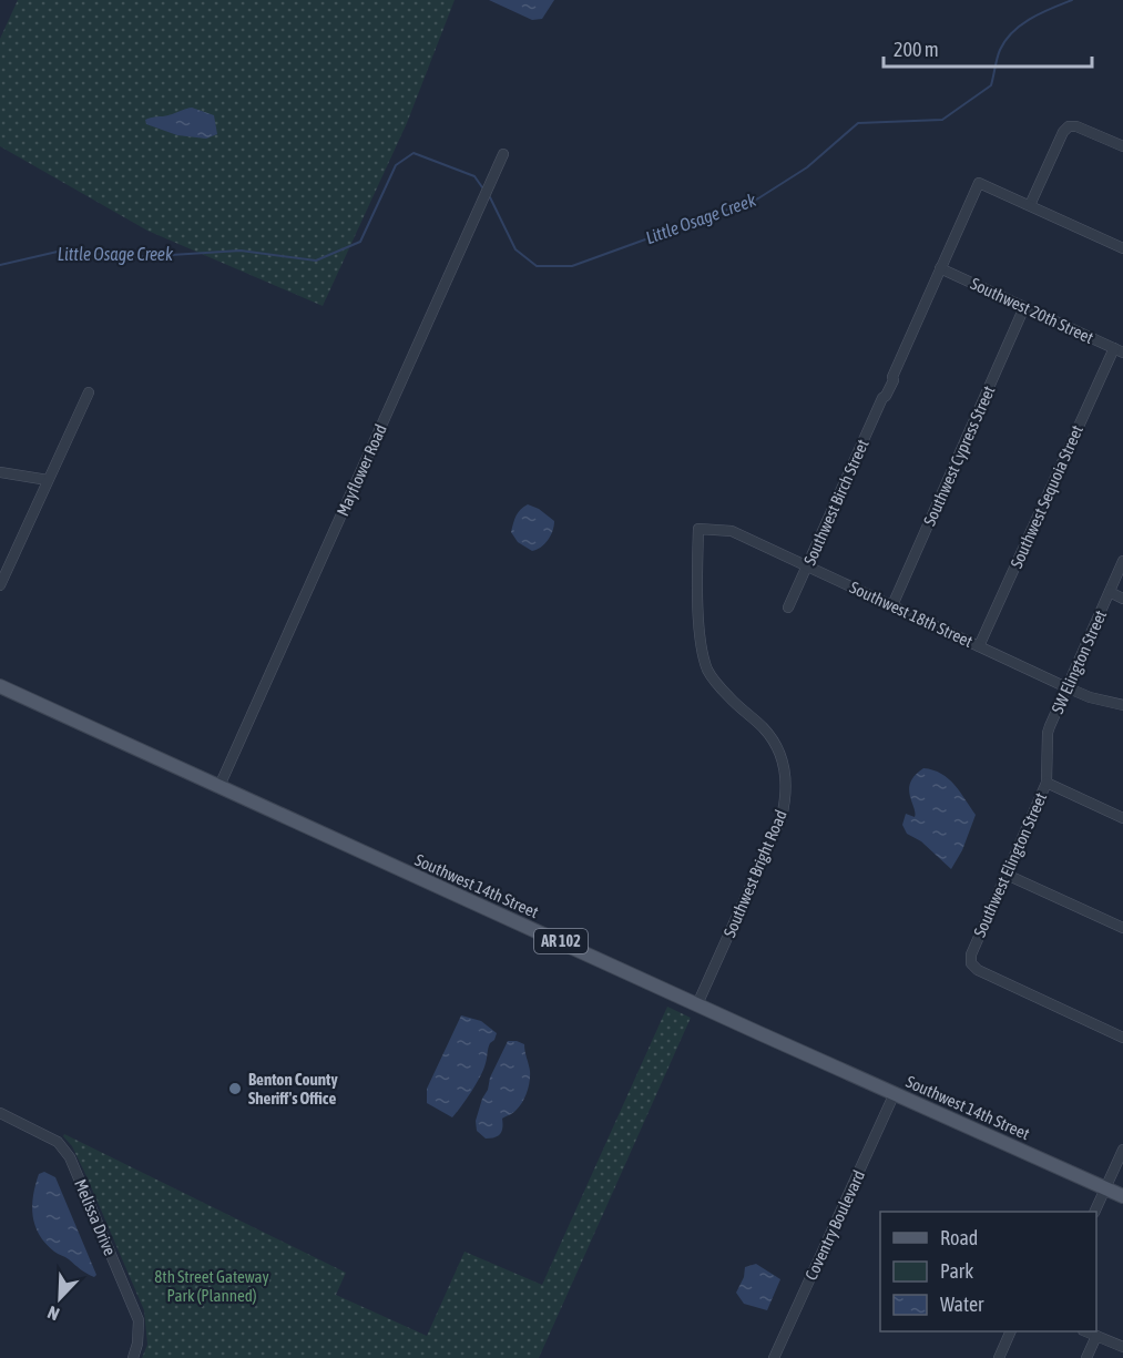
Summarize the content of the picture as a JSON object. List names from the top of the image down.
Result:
{
  "streets": {
    "main road": ["Southwest 14th Street", "AR 102"],
    "street": [
      "Southwest 20th Street",
      "Southwest Cypress Street",
      "Mayflower Road",
      "Southwest Sequoia Street",
      "Southwest Birch Street",
      "Southwest 18th Street",
      "SW Elington Street",
      "Southwest Elington Street",
      "Southwest Bright Road",
      "Melissa Drive",
      "Coventry Boulevard"
    ]
  },
  "crossings": [
    ["Southwest 20th Street", "Southwest Cypress Street"],
    ["Southwest 20th Street", "Southwest Sequoia Street"],
    ["Southwest 20th Street", "Southwest Birch Street"],
    ["Southwest Cypress Street", "Southwest 18th Street"],
    ["Mayflower Road", "Southwest 14th Street"],
    ["Southwest Sequoia Street", "Southwest 18th Street"],
    ["Southwest Birch Street", "Southwest 18th Street"],
    ["Southwest 18th Street", "SW Elington Street"],
    ["Southwest 18th Street", "Southwest Bright Road"],
    ["SW Elington Street", "Southwest Elington Street"],
    ["Southwest Bright Road", "Southwest 14th Street"],
    ["Southwest 14th Street", "Coventry Boulevard"]
  ],
  "water": ["Little Osage Creek"],
  "parks": ["8th Street Gateway Park (Planned)"],
  "places": ["Benton County Sheriff's Office"],
  "legend": ["Road", "Park", "Water"],
  "scale_bar": "200 m",
  "north": "bottom left"
}
